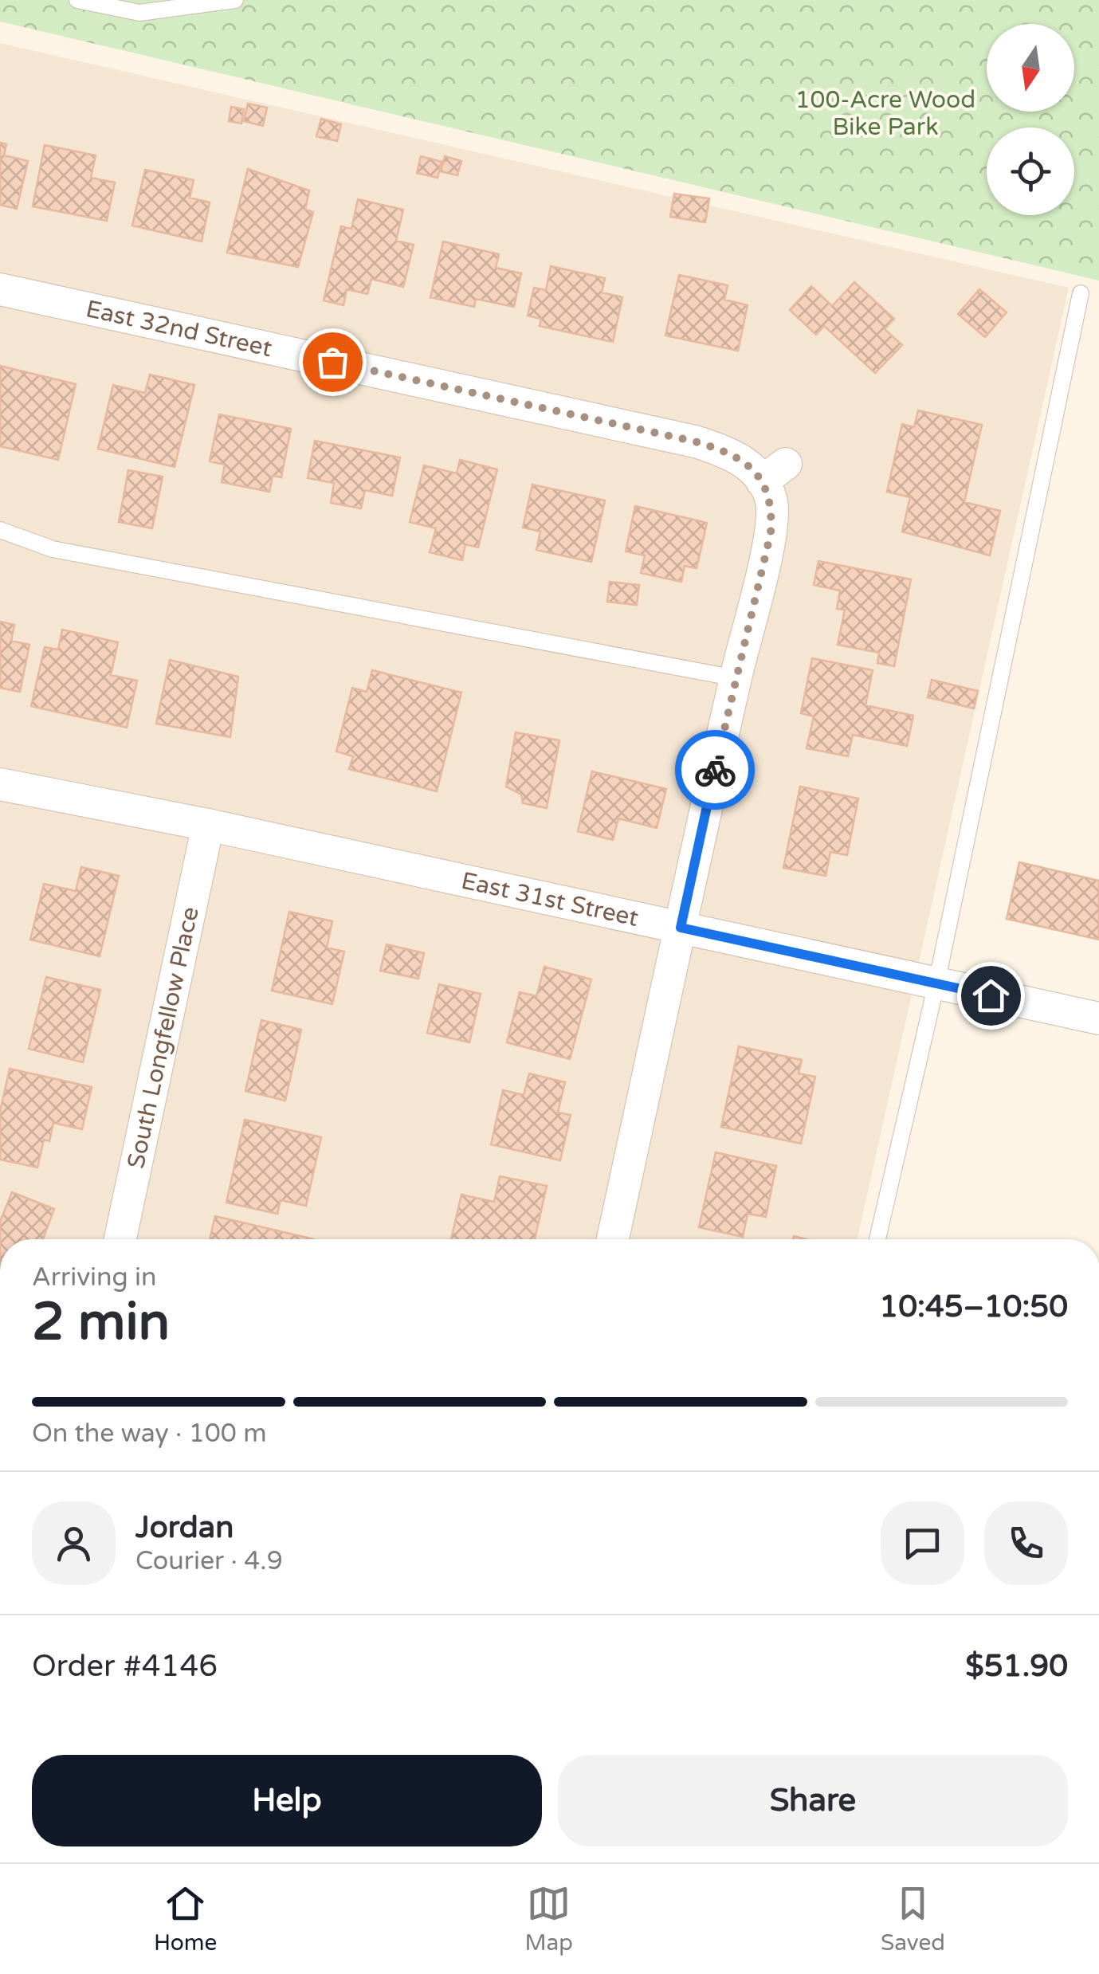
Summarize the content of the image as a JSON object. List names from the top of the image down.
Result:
{
  "streets": {
    "street": ["East 32nd Street", "East 31st Street", "South Longfellow Place"]
  },
  "crossings": [
    ["East 31st Street", "South Longfellow Place"]
  ],
  "parks": ["100-Acre Wood Bike Park"],
  "north": "bottom",
  "page": {
    "heading": ["2 min", "Arriving in", "10:45–10:50"],
    "panel": [
      "Jordan",
      "Courier · 4.9",
      "Order #4146",
      "$51.90"
    ],
    "bar": "On the way · 100 m",
    "buttons": ["Help", "Share"],
    "tabs": ["Home", "Map", "Saved"]
  }
}
